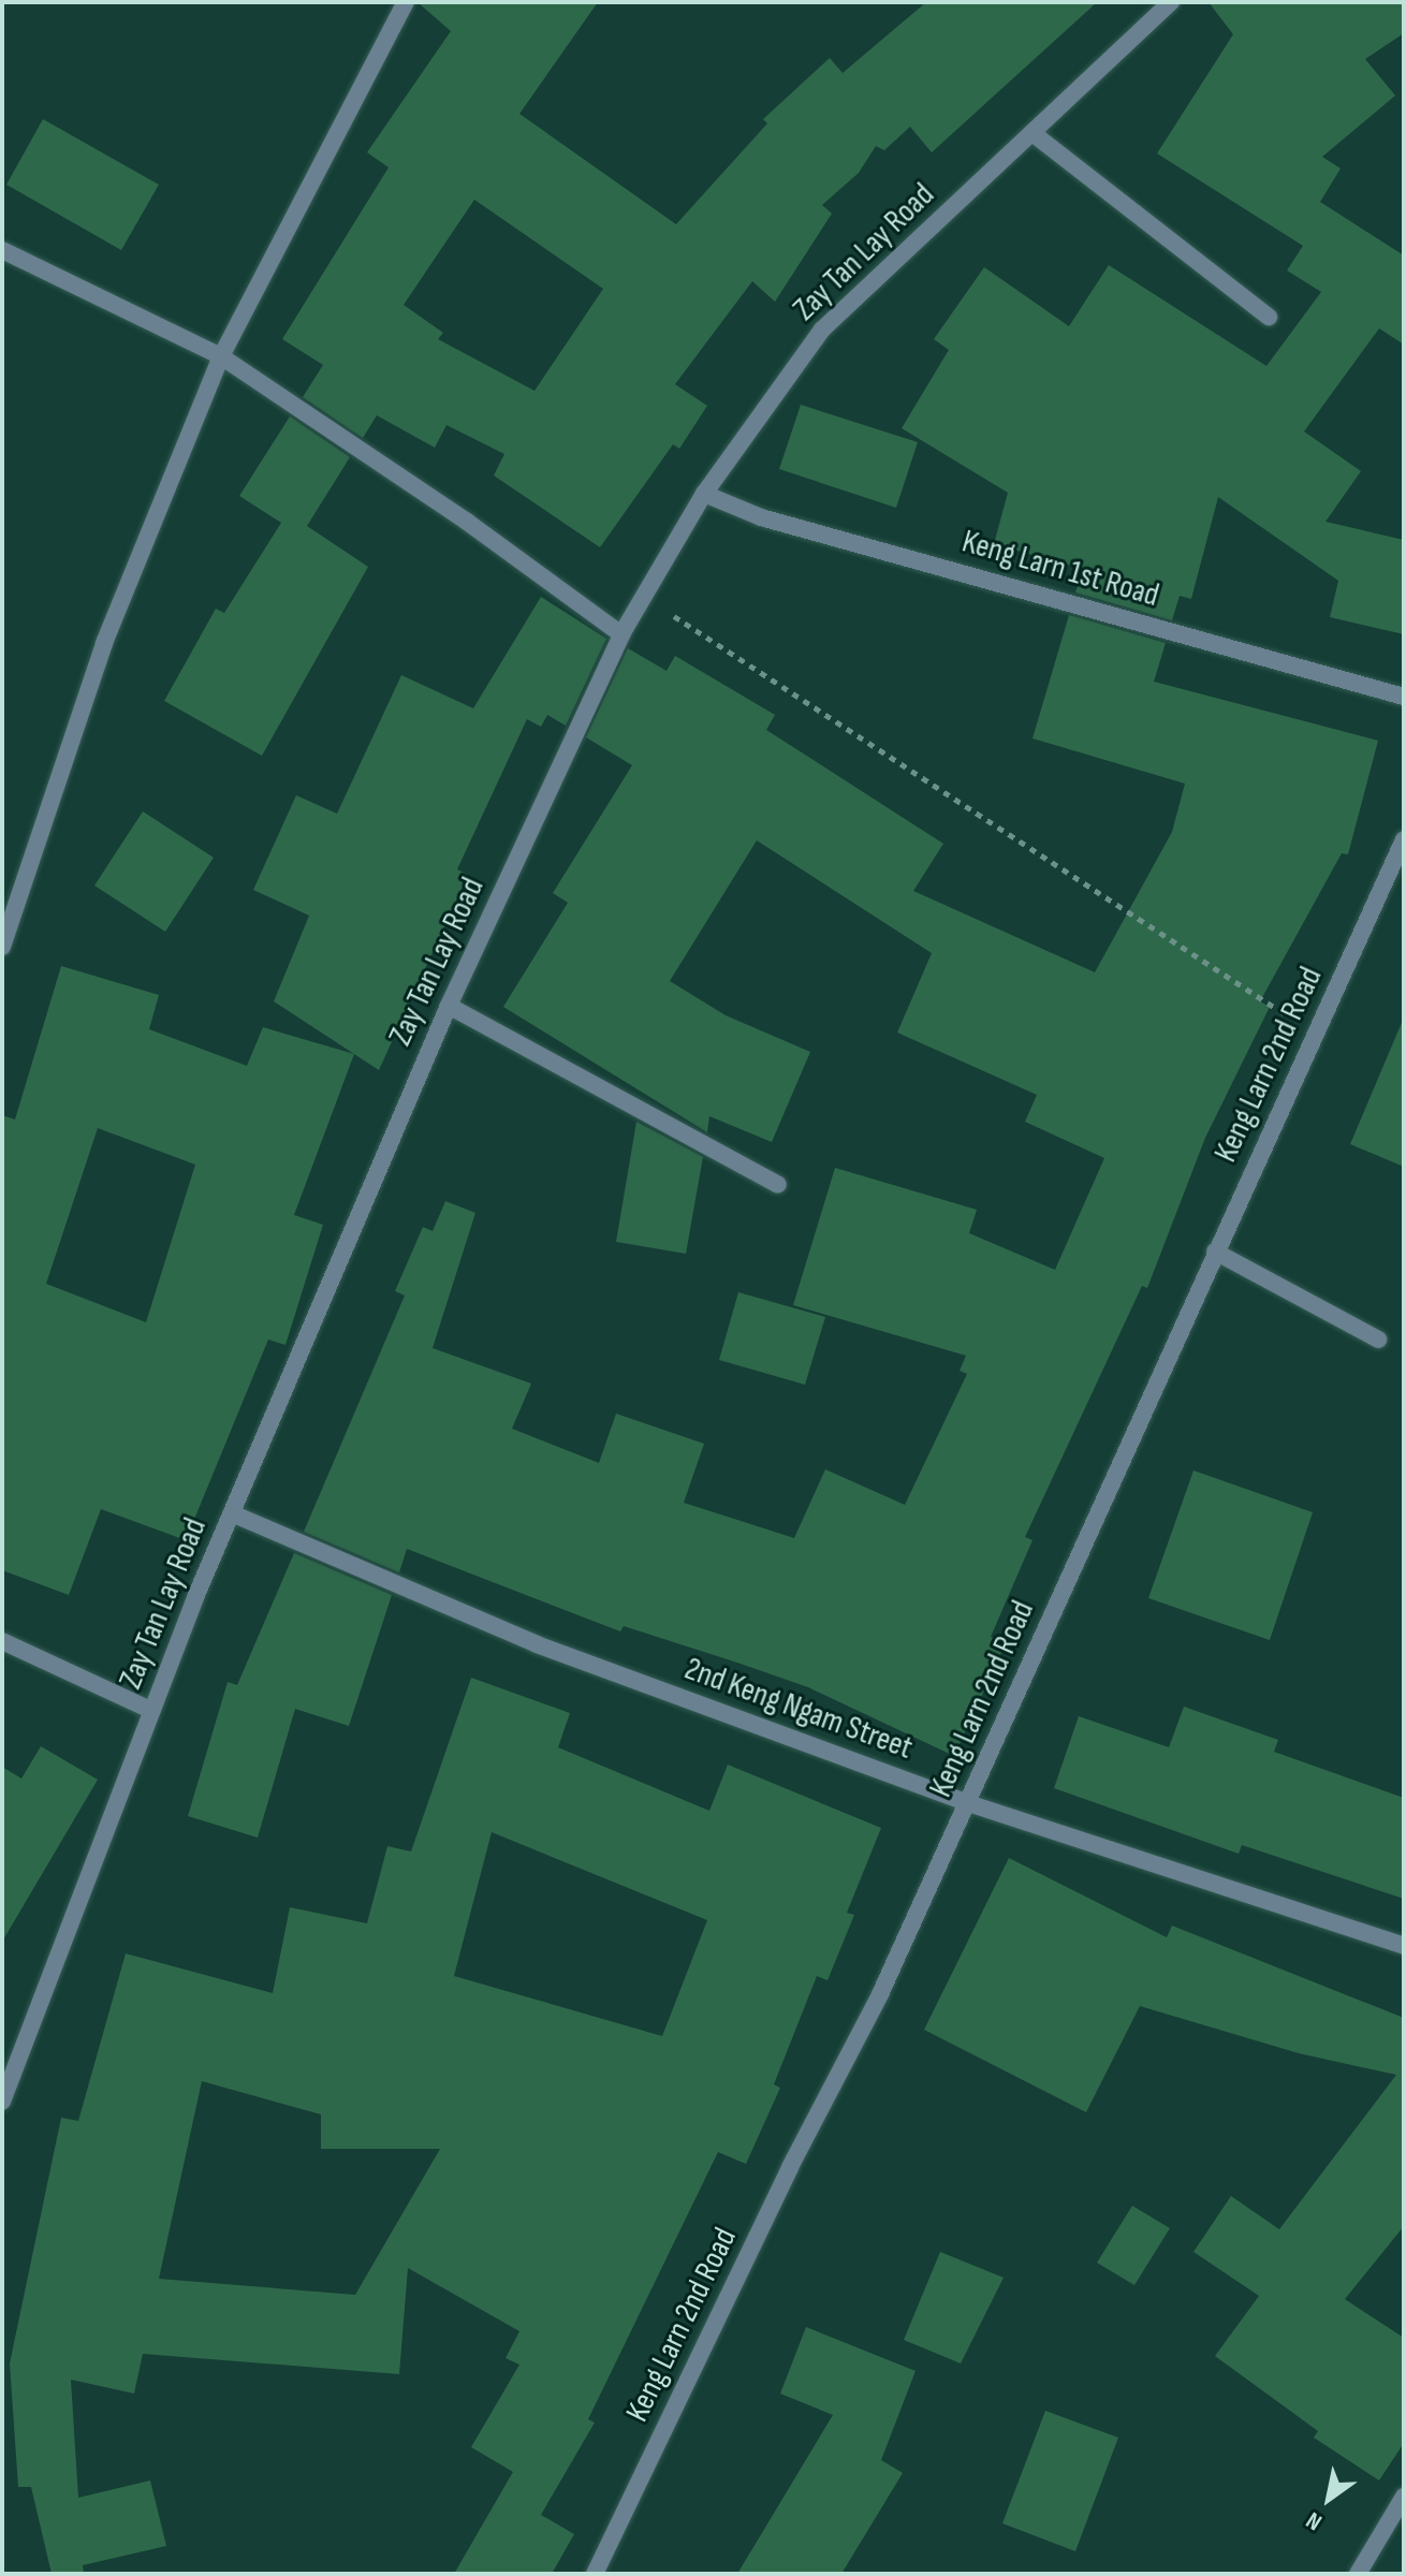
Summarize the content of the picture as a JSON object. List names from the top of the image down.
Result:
{
  "streets": {
    "street": [
      "Zay Tan Lay Road",
      "Keng Larn 1st Road",
      "Keng Larn 2nd Road",
      "2nd Keng Ngam Street"
    ]
  },
  "crossings": [
    ["Zay Tan Lay Road", "Keng Larn 1st Road"],
    ["Zay Tan Lay Road", "2nd Keng Ngam Street"],
    ["Keng Larn 2nd Road", "2nd Keng Ngam Street"]
  ],
  "north": "bottom left"
}
